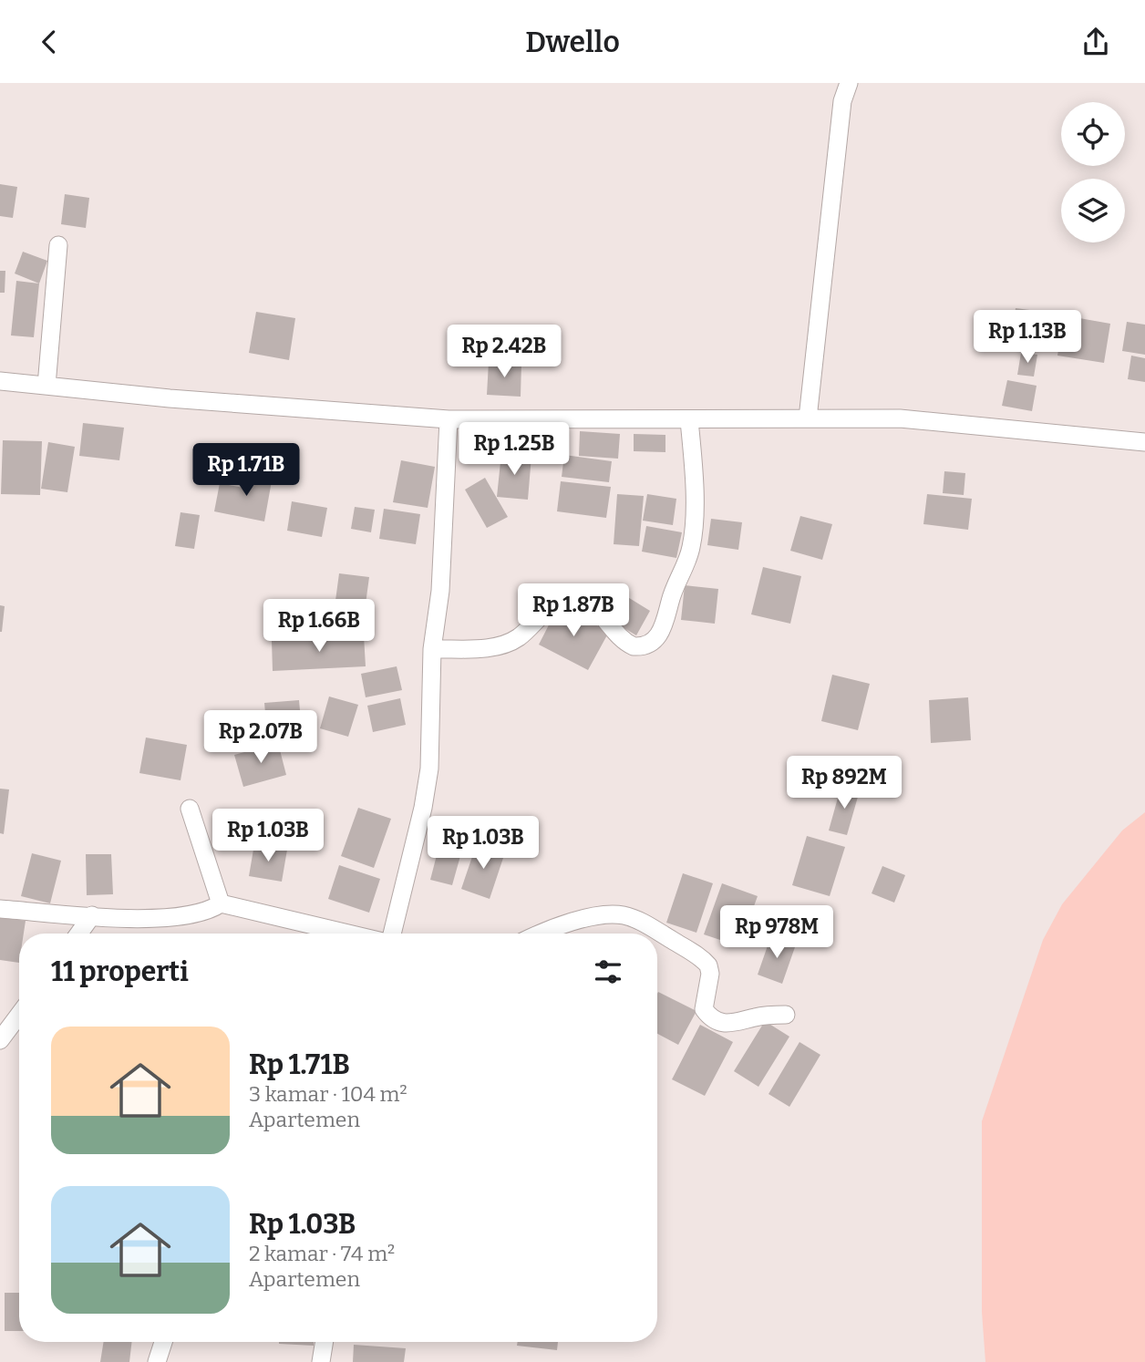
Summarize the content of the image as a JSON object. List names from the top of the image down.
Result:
{
  "page": {
    "header": "Dwello",
    "price": [
      "Rp 1.13B",
      "Rp 2.42B",
      "Rp 1.25B",
      "Rp 1.71B",
      "Rp 1.87B",
      "Rp 1.66B",
      "Rp 2.07B",
      "Rp 892M",
      "Rp 1.03B",
      "Rp 1.03B",
      "Rp 978M"
    ],
    "heading": "11 properti",
    "list": [
      {
        "name": "Rp 1.71B",
        "note": "3 kamar · 104 m² · Apartemen"
      },
      {
        "name": "Rp 1.03B",
        "note": "2 kamar · 74 m² · Apartemen"
      }
    ]
  }
}
